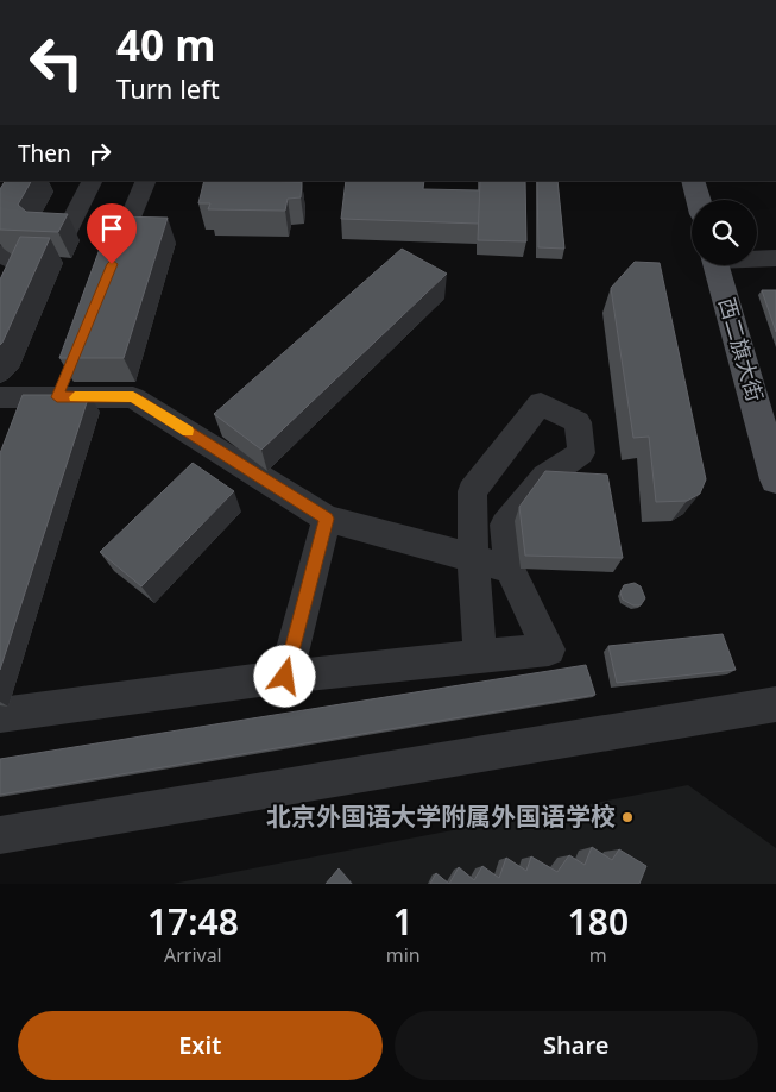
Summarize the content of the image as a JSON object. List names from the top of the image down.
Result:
{
  "streets": {
    "main road": ["西二旗大街"]
  },
  "places": ["北京外国语大学附属外国语学校"],
  "page": {
    "turn": ["40 m", "Turn left"],
    "then": "Then",
    "eta": [
      "17:48",
      "Arrival",
      "1",
      "min",
      "180",
      "m"
    ],
    "buttons": ["Exit", "Share"]
  }
}
